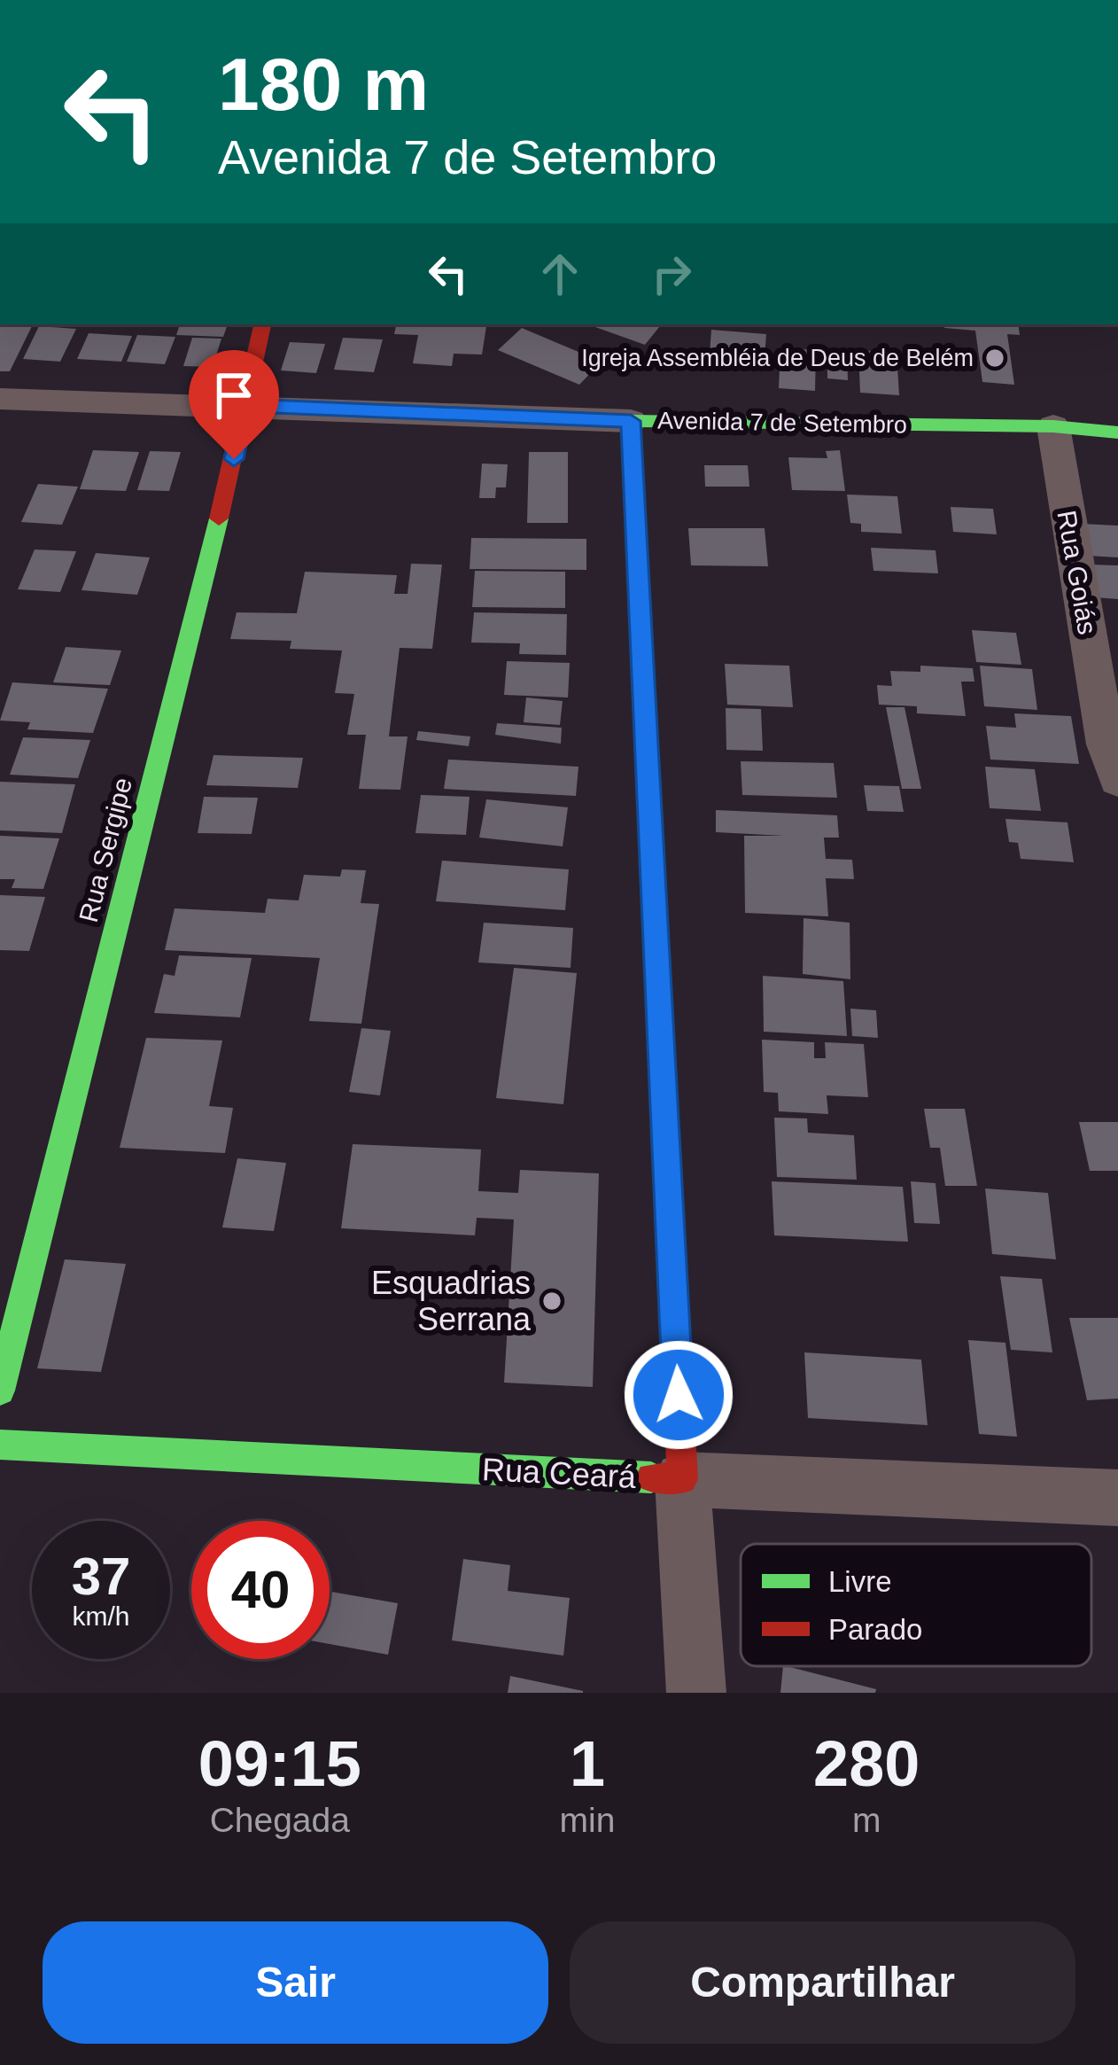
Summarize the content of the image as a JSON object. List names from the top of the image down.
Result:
{
  "streets": {
    "street": [
      "Avenida 7 de Setembro",
      "Rua Goiás",
      "Rua Sergipe",
      "Rua Ceará"
    ]
  },
  "crossings": [
    ["Avenida 7 de Setembro", "Rua Goiás"],
    ["Avenida 7 de Setembro", "Rua Sergipe"]
  ],
  "places": ["Igreja Assembléia de Deus de Belém", "Esquadrias Serrana"],
  "legend": ["Livre", "Parado"],
  "page": {
    "turn": ["180 m", "Avenida 7 de Setembro"],
    "speed": "37 km/h",
    "limit": "40",
    "eta": [
      "09:15",
      "Chegada",
      "1",
      "min",
      "280",
      "m"
    ],
    "buttons": ["Sair", "Compartilhar"]
  }
}
